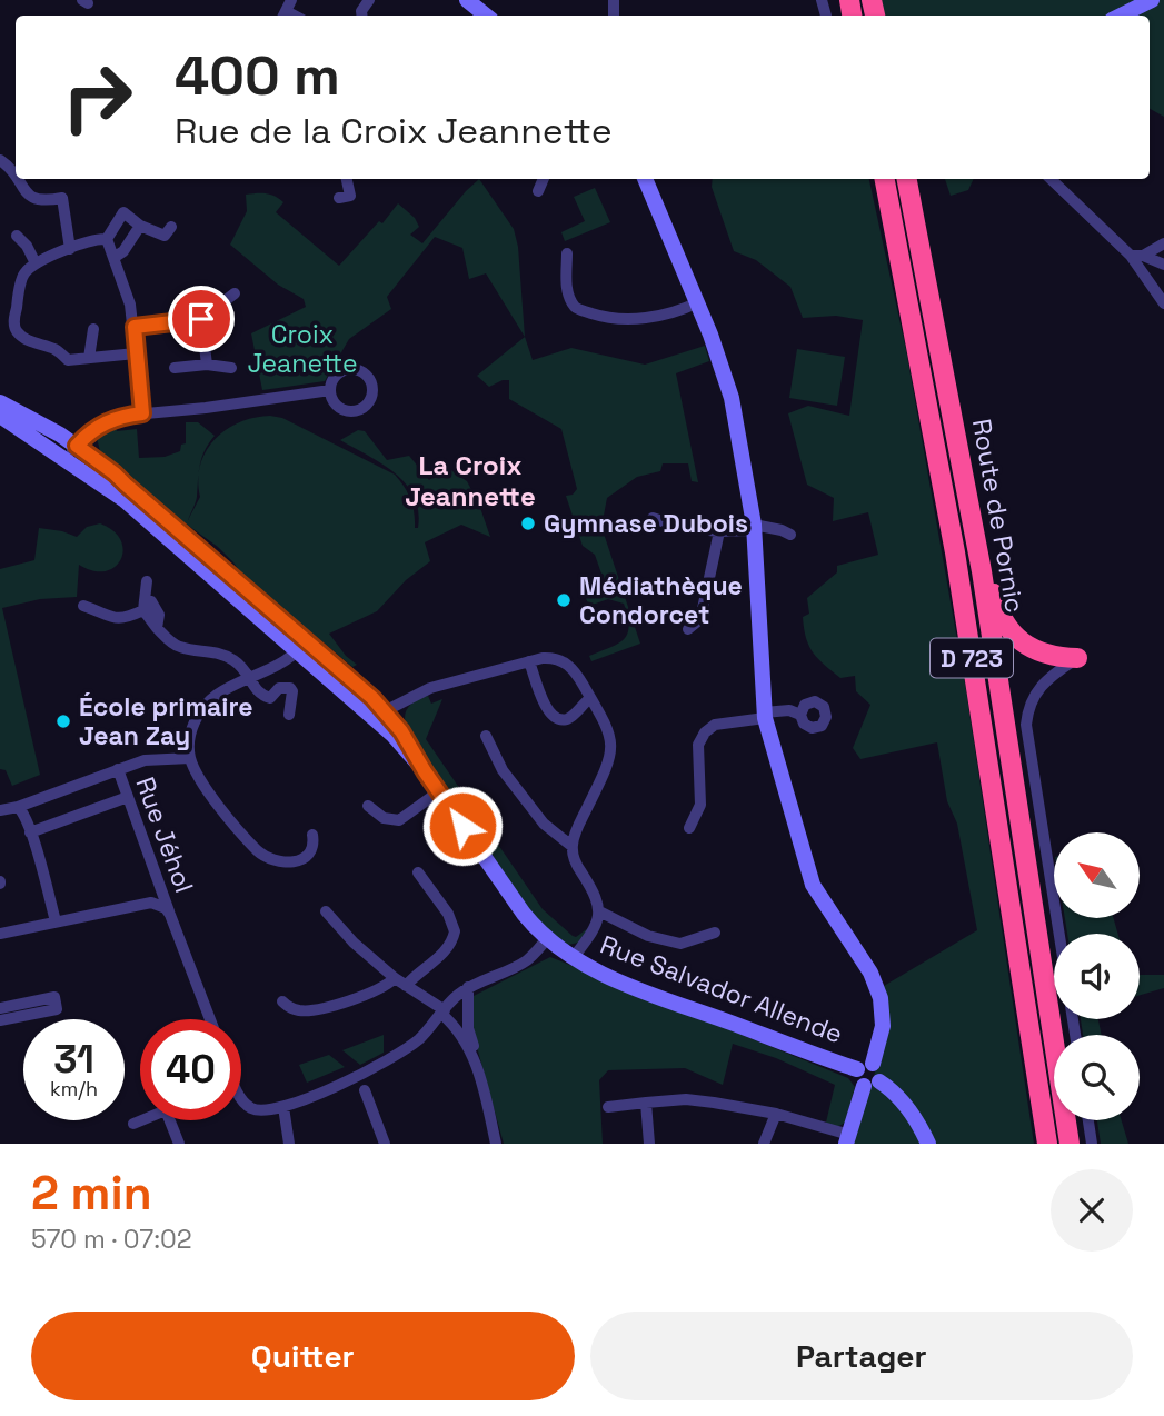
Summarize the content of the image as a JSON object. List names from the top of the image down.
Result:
{
  "streets": {
    "highway": ["Route de Pornic", "D 723"],
    "street": ["Rue Jéhol", "Rue Salvador Allende"]
  },
  "districts": ["La Croix Jeannette"],
  "parks": ["Croix Jeanette"],
  "places": ["Gymnase Dubois", "Médiathèque Condorcet", "École primaire Jean Zay"],
  "north": "top left",
  "page": {
    "turn": ["400 m", "Rue de la Croix Jeannette"],
    "speed": "31 km/h",
    "limit": "40",
    "heading": ["2 min", "570 m · 07:02"],
    "buttons": ["Quitter", "Partager"]
  }
}
